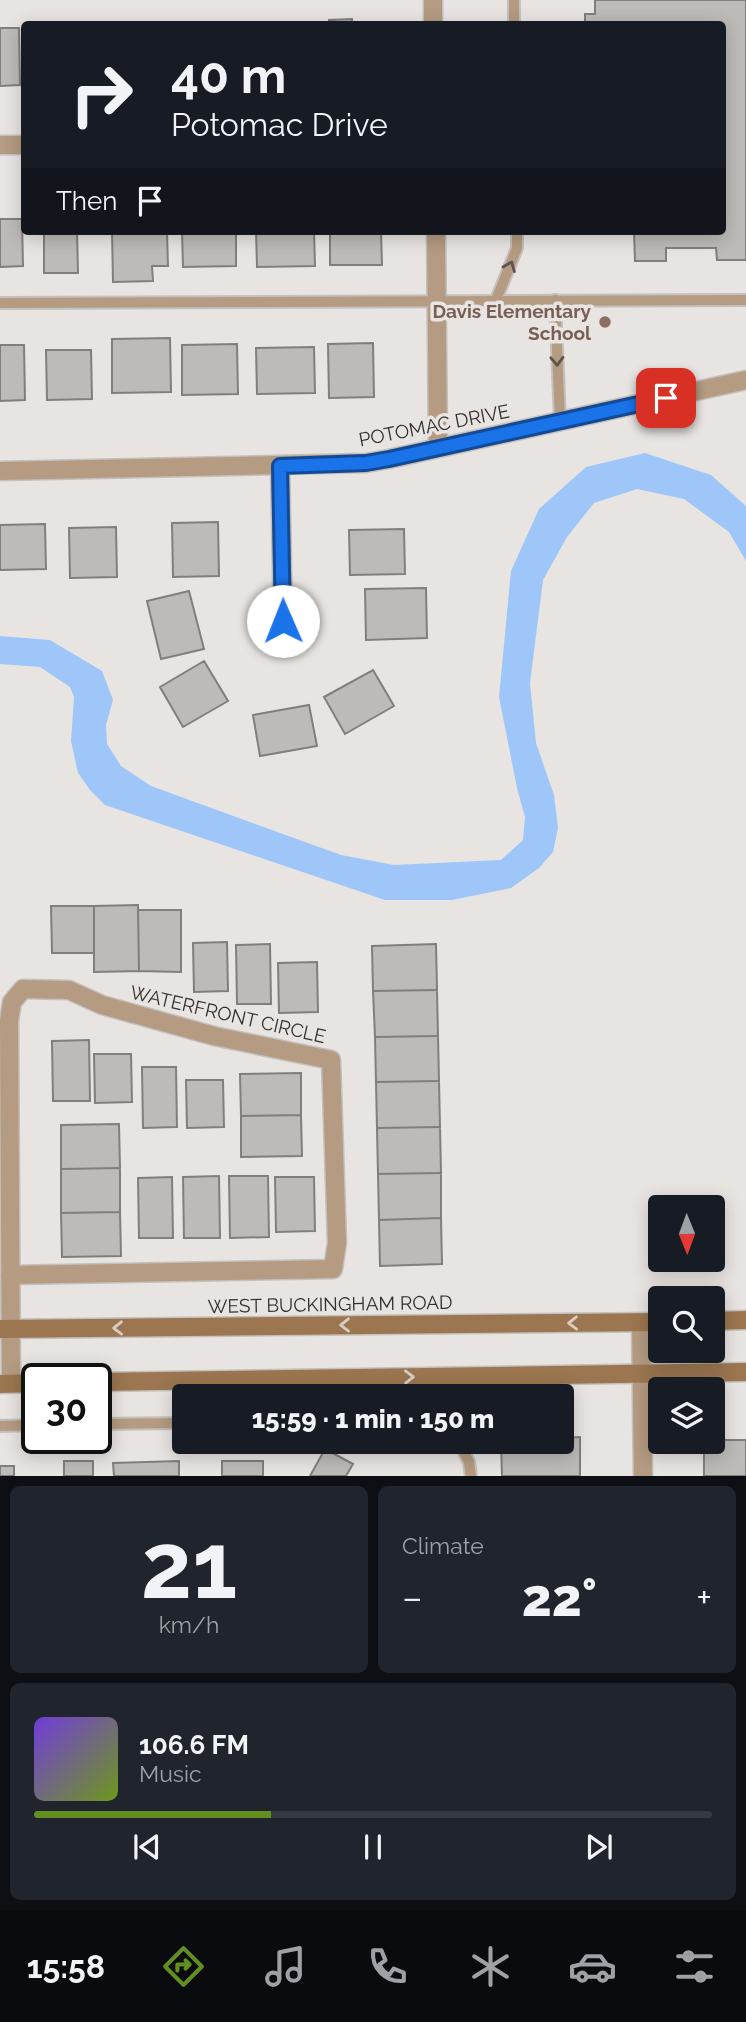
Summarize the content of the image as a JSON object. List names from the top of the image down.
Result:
{
  "streets": {
    "main road": ["WEST BUCKINGHAM ROAD"],
    "street": ["POTOMAC DRIVE", "WATERFRONT CIRCLE"]
  },
  "places": ["Davis Elementary School"],
  "north": "bottom",
  "page": {
    "turn": ["40 m", "Potomac Drive"],
    "then": "Then",
    "limit": "30",
    "trip": "15:59 · 1 min · 150 m",
    "tile": [
      ["21", "km/h"],
      "Climate"
    ],
    "heat": ["−", "22°", "+"],
    "song": ["106.6 FM", "Music"],
    "tabs": "15:58"
  }
}
